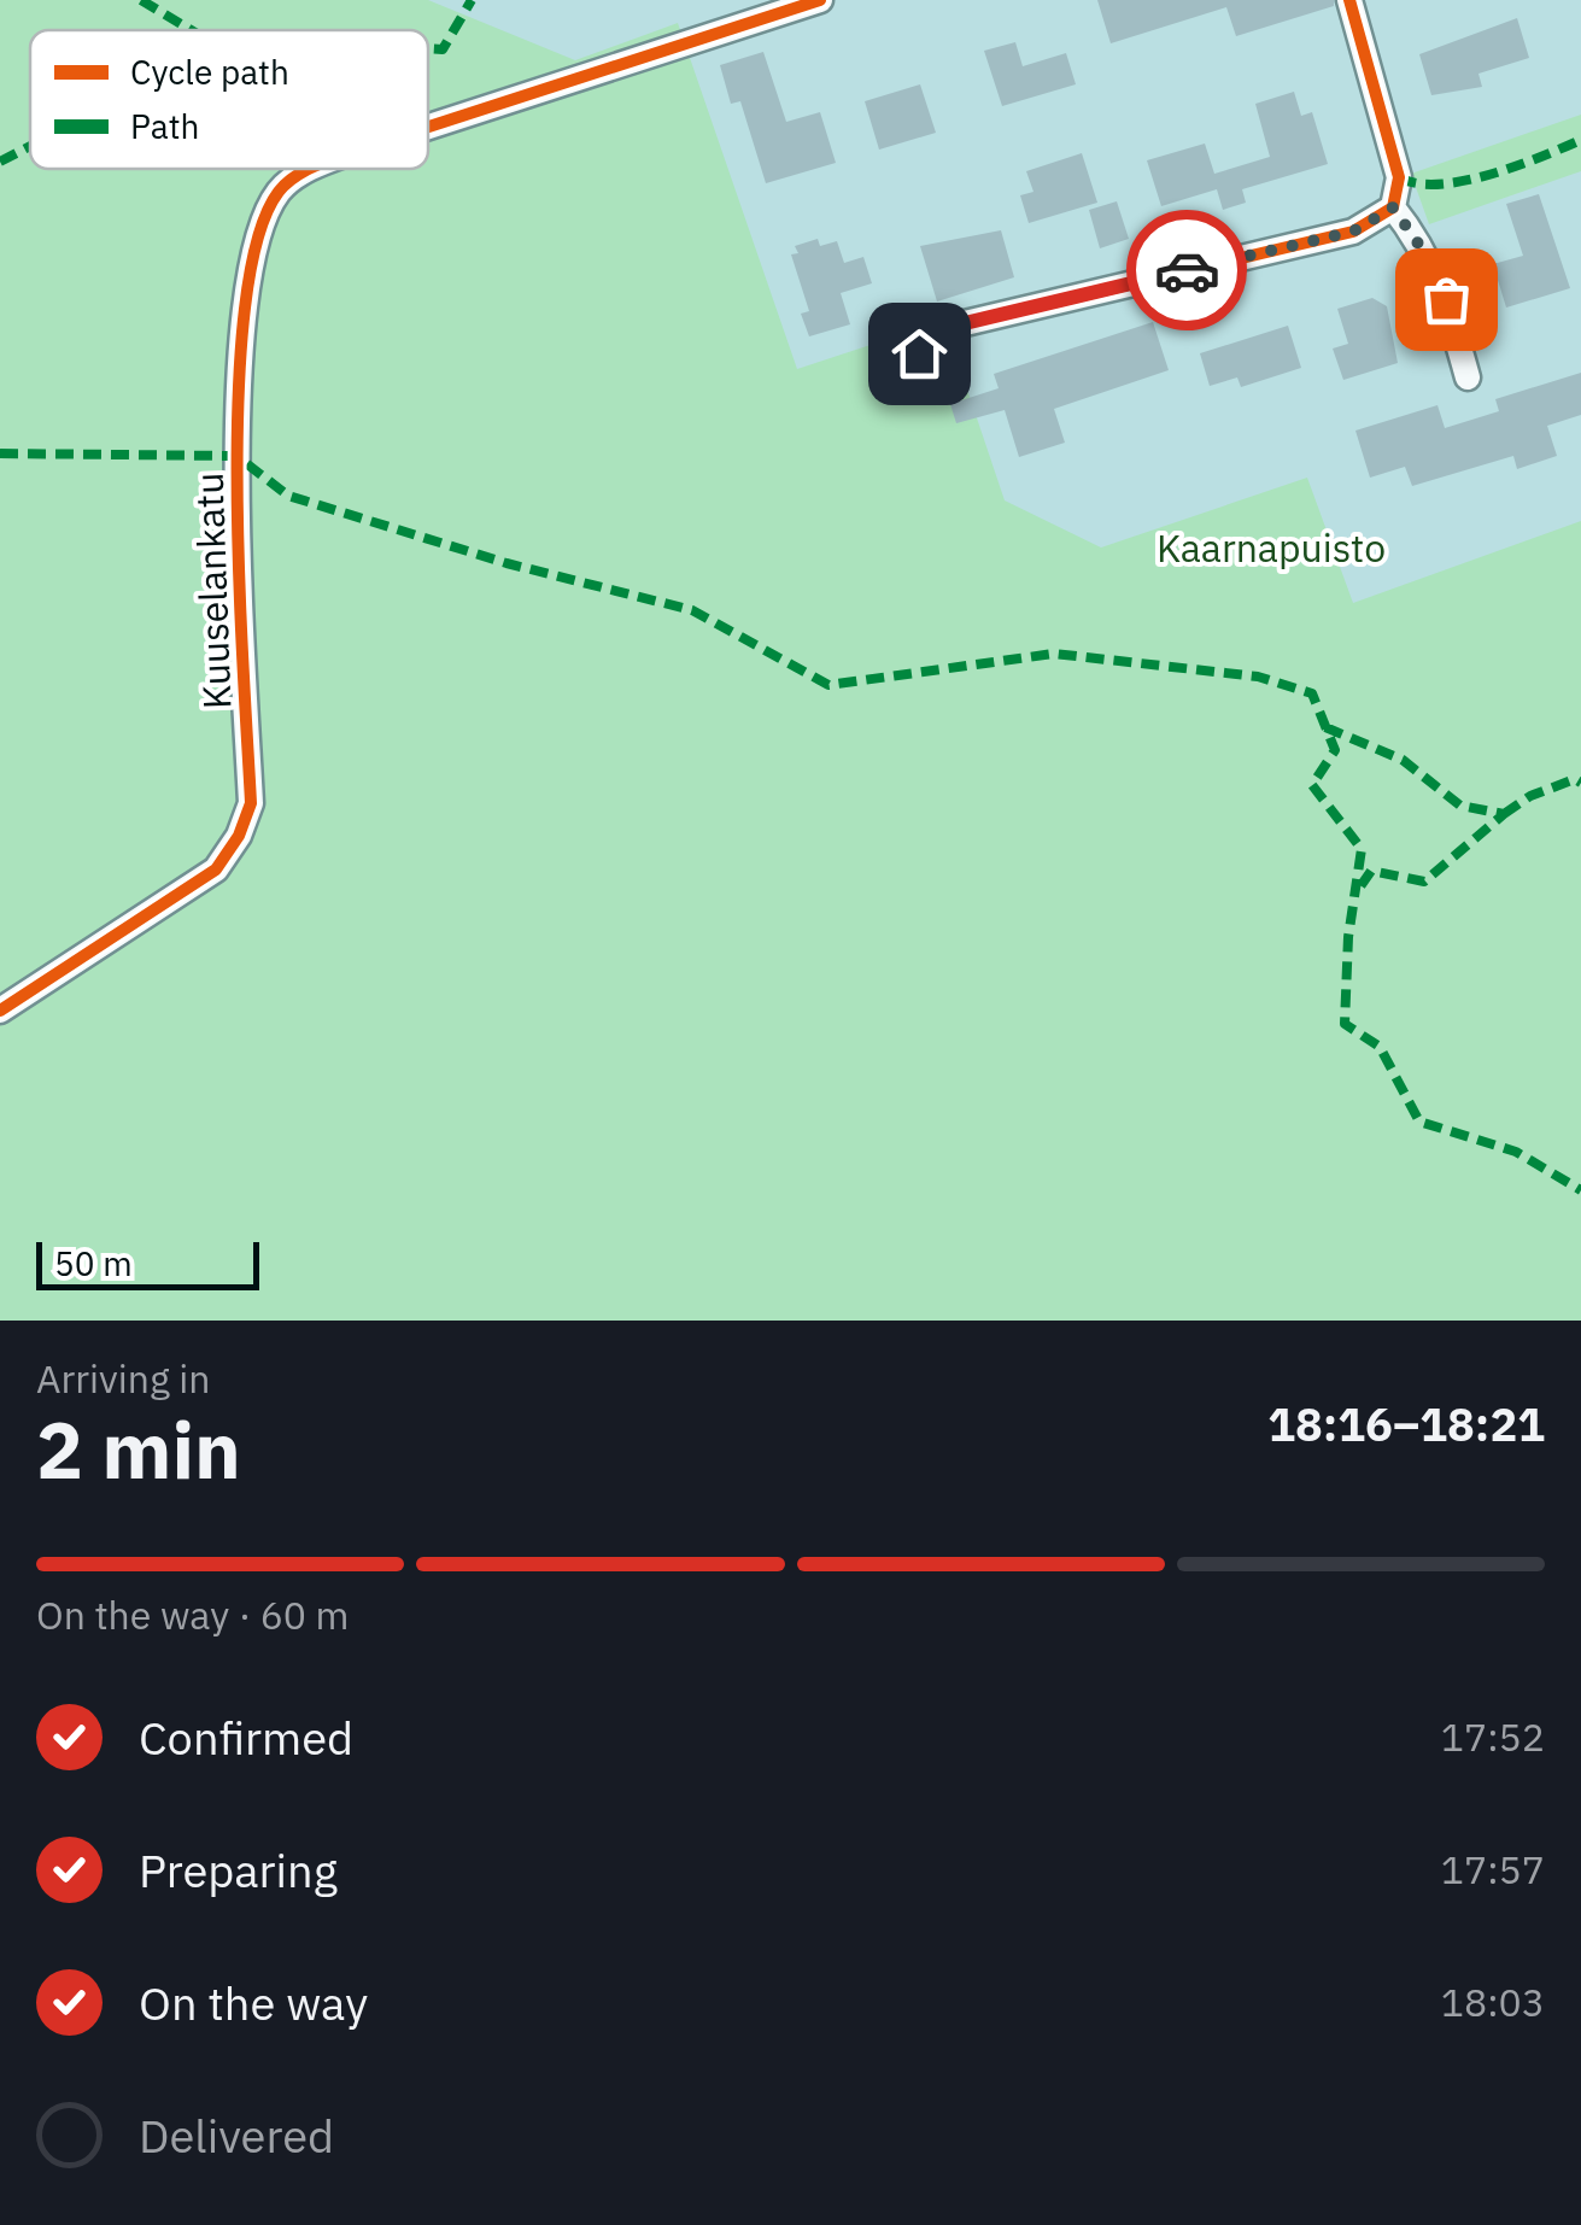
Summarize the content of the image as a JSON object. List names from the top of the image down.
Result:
{
  "streets": {
    "street": ["Kuuselankatu"]
  },
  "parks": ["Kaarnapuisto"],
  "legend": ["Cycle path", "Path"],
  "scale_bar": "50 m",
  "page": {
    "scale": "50 m",
    "heading": ["2 min", "Arriving in", "18:16–18:21"],
    "bar": "On the way · 60 m",
    "list": [
      ["Confirmed", "17:52"],
      ["Preparing", "17:57"],
      ["On the way", "18:03"],
      "Delivered"
    ]
  }
}
